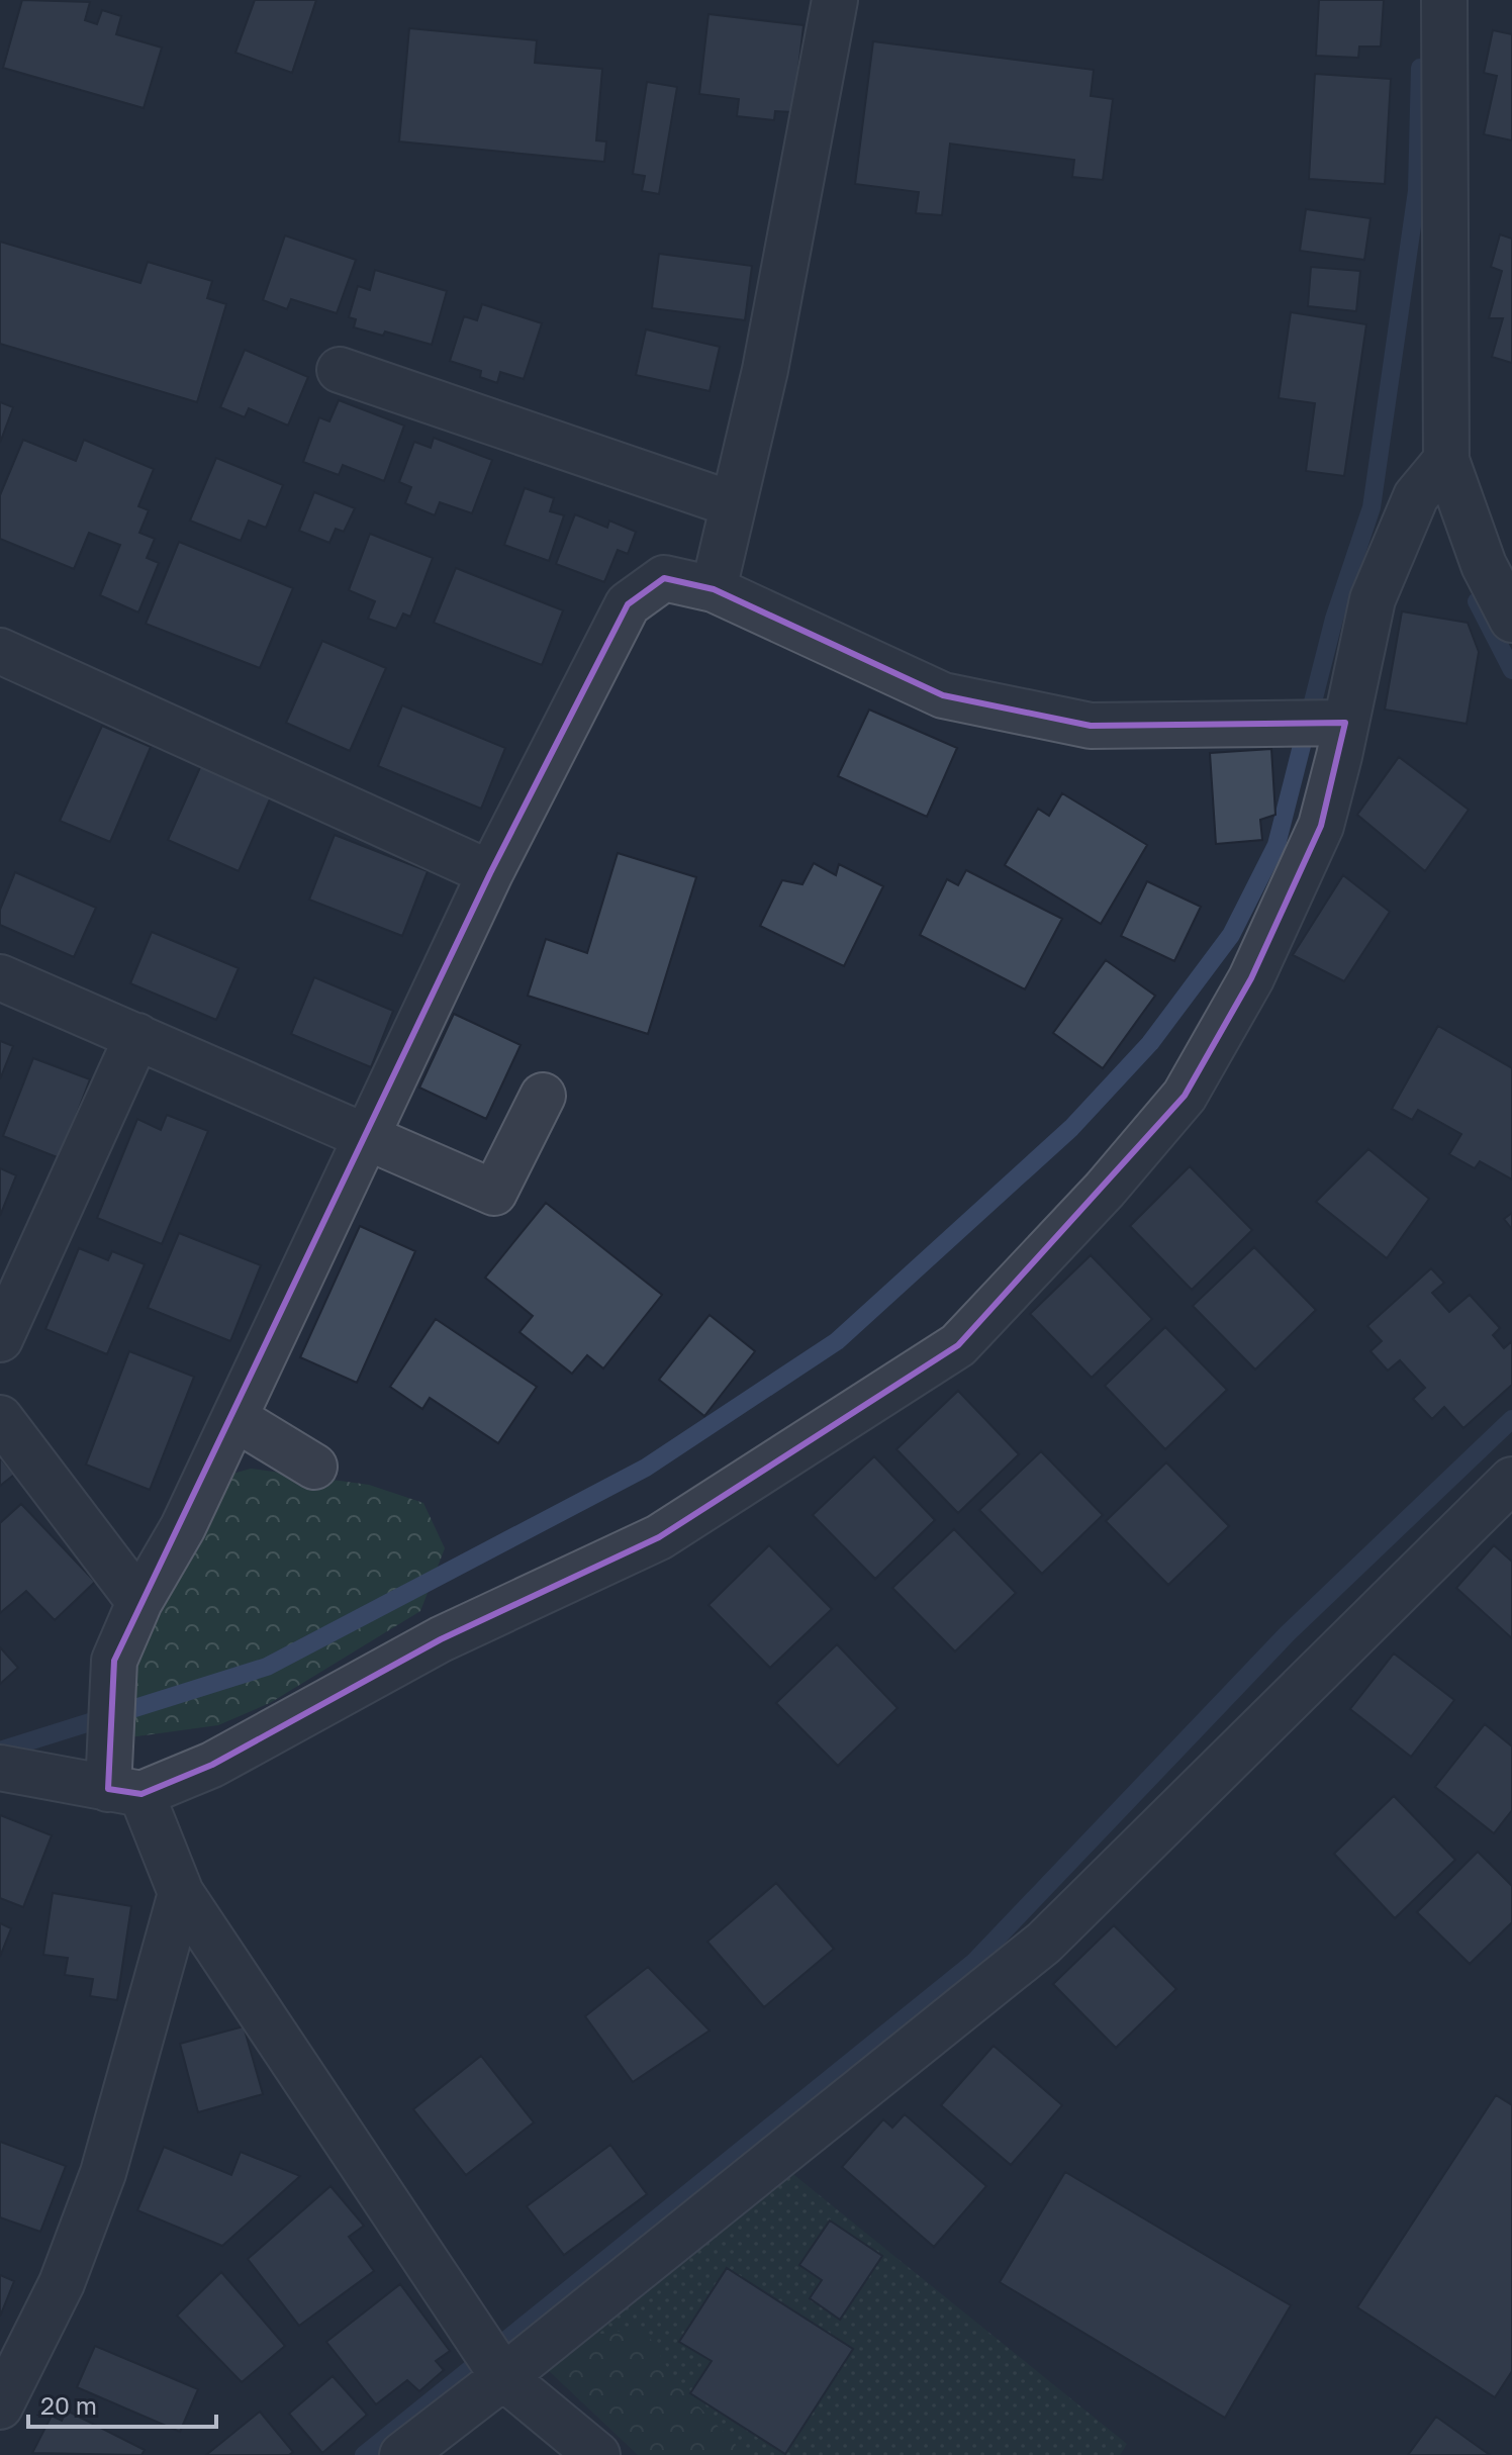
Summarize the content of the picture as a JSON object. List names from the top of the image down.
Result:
{
  "scale_bar": "20 m"
}
